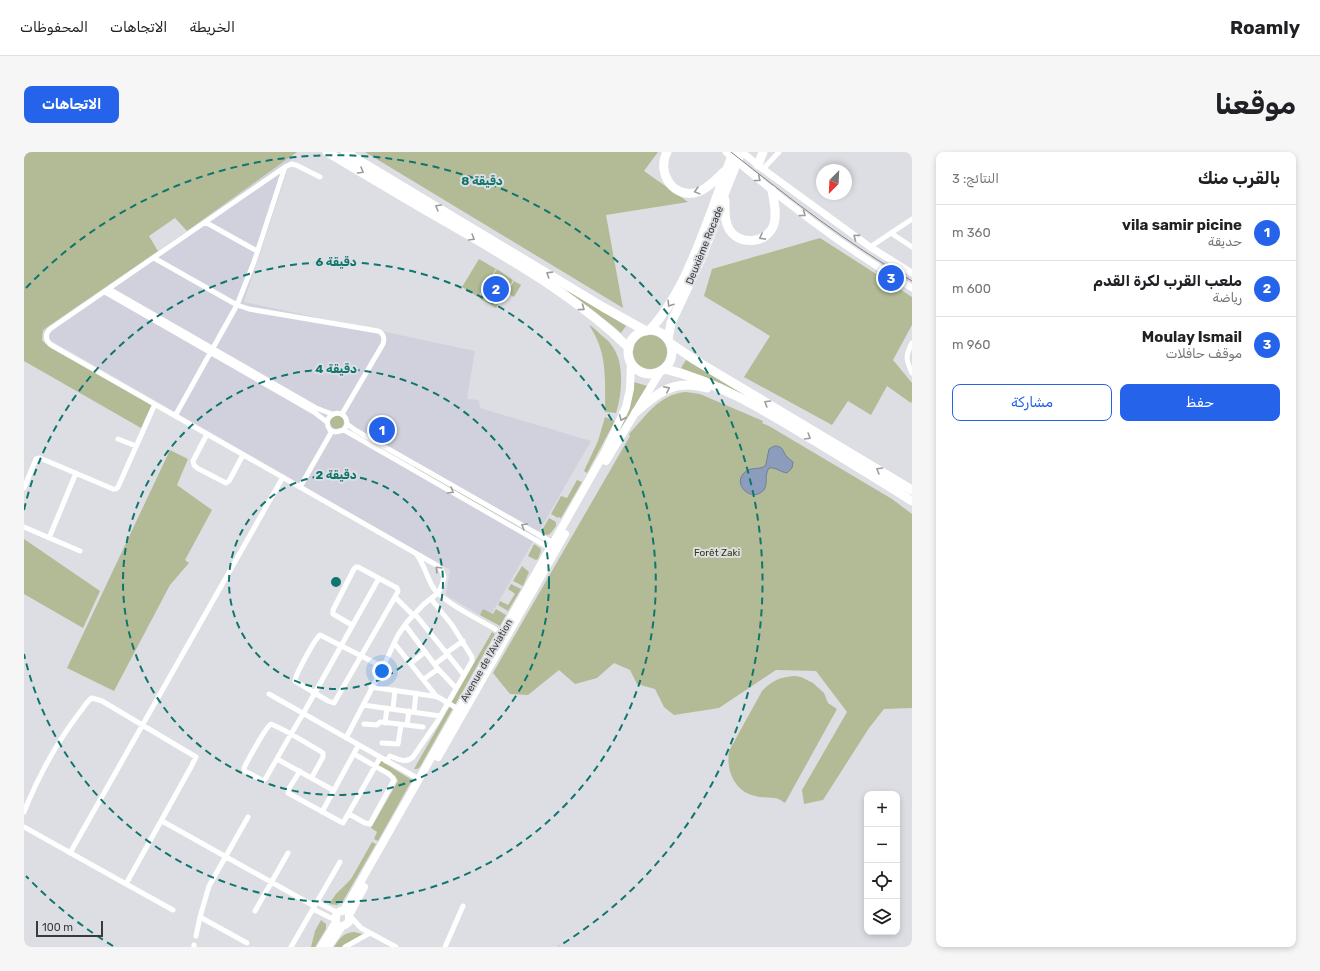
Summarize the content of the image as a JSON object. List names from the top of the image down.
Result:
{
  "streets": {
    "highway": ["Deuxième Rocade"],
    "main road": ["Avenue de l'Aviation"]
  },
  "crossings": [
    ["Deuxième Rocade", "Avenue de l'Aviation"]
  ],
  "parks": ["Forêt Zaki"],
  "scale_bar": "100 m",
  "north": "bottom left",
  "page": {
    "header": "Roamly",
    "nav": ["الخريطة", "الاتجاهات", "المحفوظات"],
    "buttons": [
      "الاتجاهات",
      ["حفظ", "مشاركة"]
    ],
    "title": "موقعنا",
    "heading": ["بالقرب منك", "النتائج: 3"],
    "list": [
      {
        "mark": "1",
        "name": "vila samir picine",
        "note": "حديقة",
        "value": "360 m"
      },
      {
        "mark": "2",
        "name": "ملعب القرب لكرة القدم",
        "note": "رياضة",
        "value": "600 m"
      },
      {
        "mark": "3",
        "name": "Moulay Ismail",
        "note": "موقف حافلات",
        "value": "960 m"
      }
    ],
    "pins": ["3", "2", "1"],
    "map_buttons": ["+", "−"],
    "scale": "100 m"
  },
  "rings": [
    "8 دقيقة",
    "6 دقيقة",
    "4 دقيقة",
    "2 دقيقة"
  ]
}
